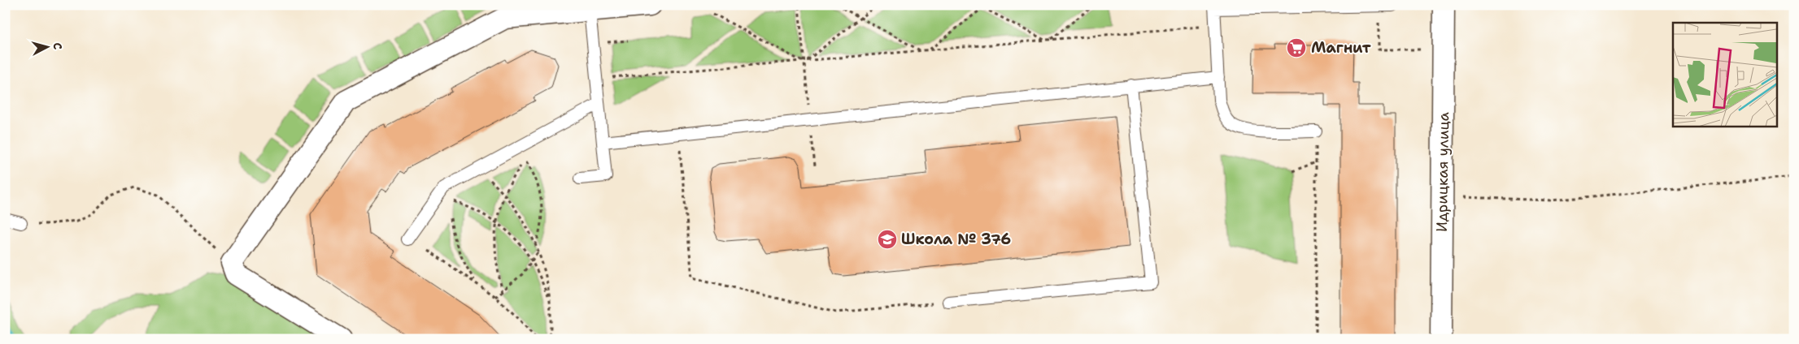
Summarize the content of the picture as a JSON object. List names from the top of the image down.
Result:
{
  "streets": {
    "street": ["Идрицкая улица"]
  },
  "places": {
    "supermarket": ["Магнит"],
    "school or university": ["Школа № 376"]
  },
  "north": "right"
}
